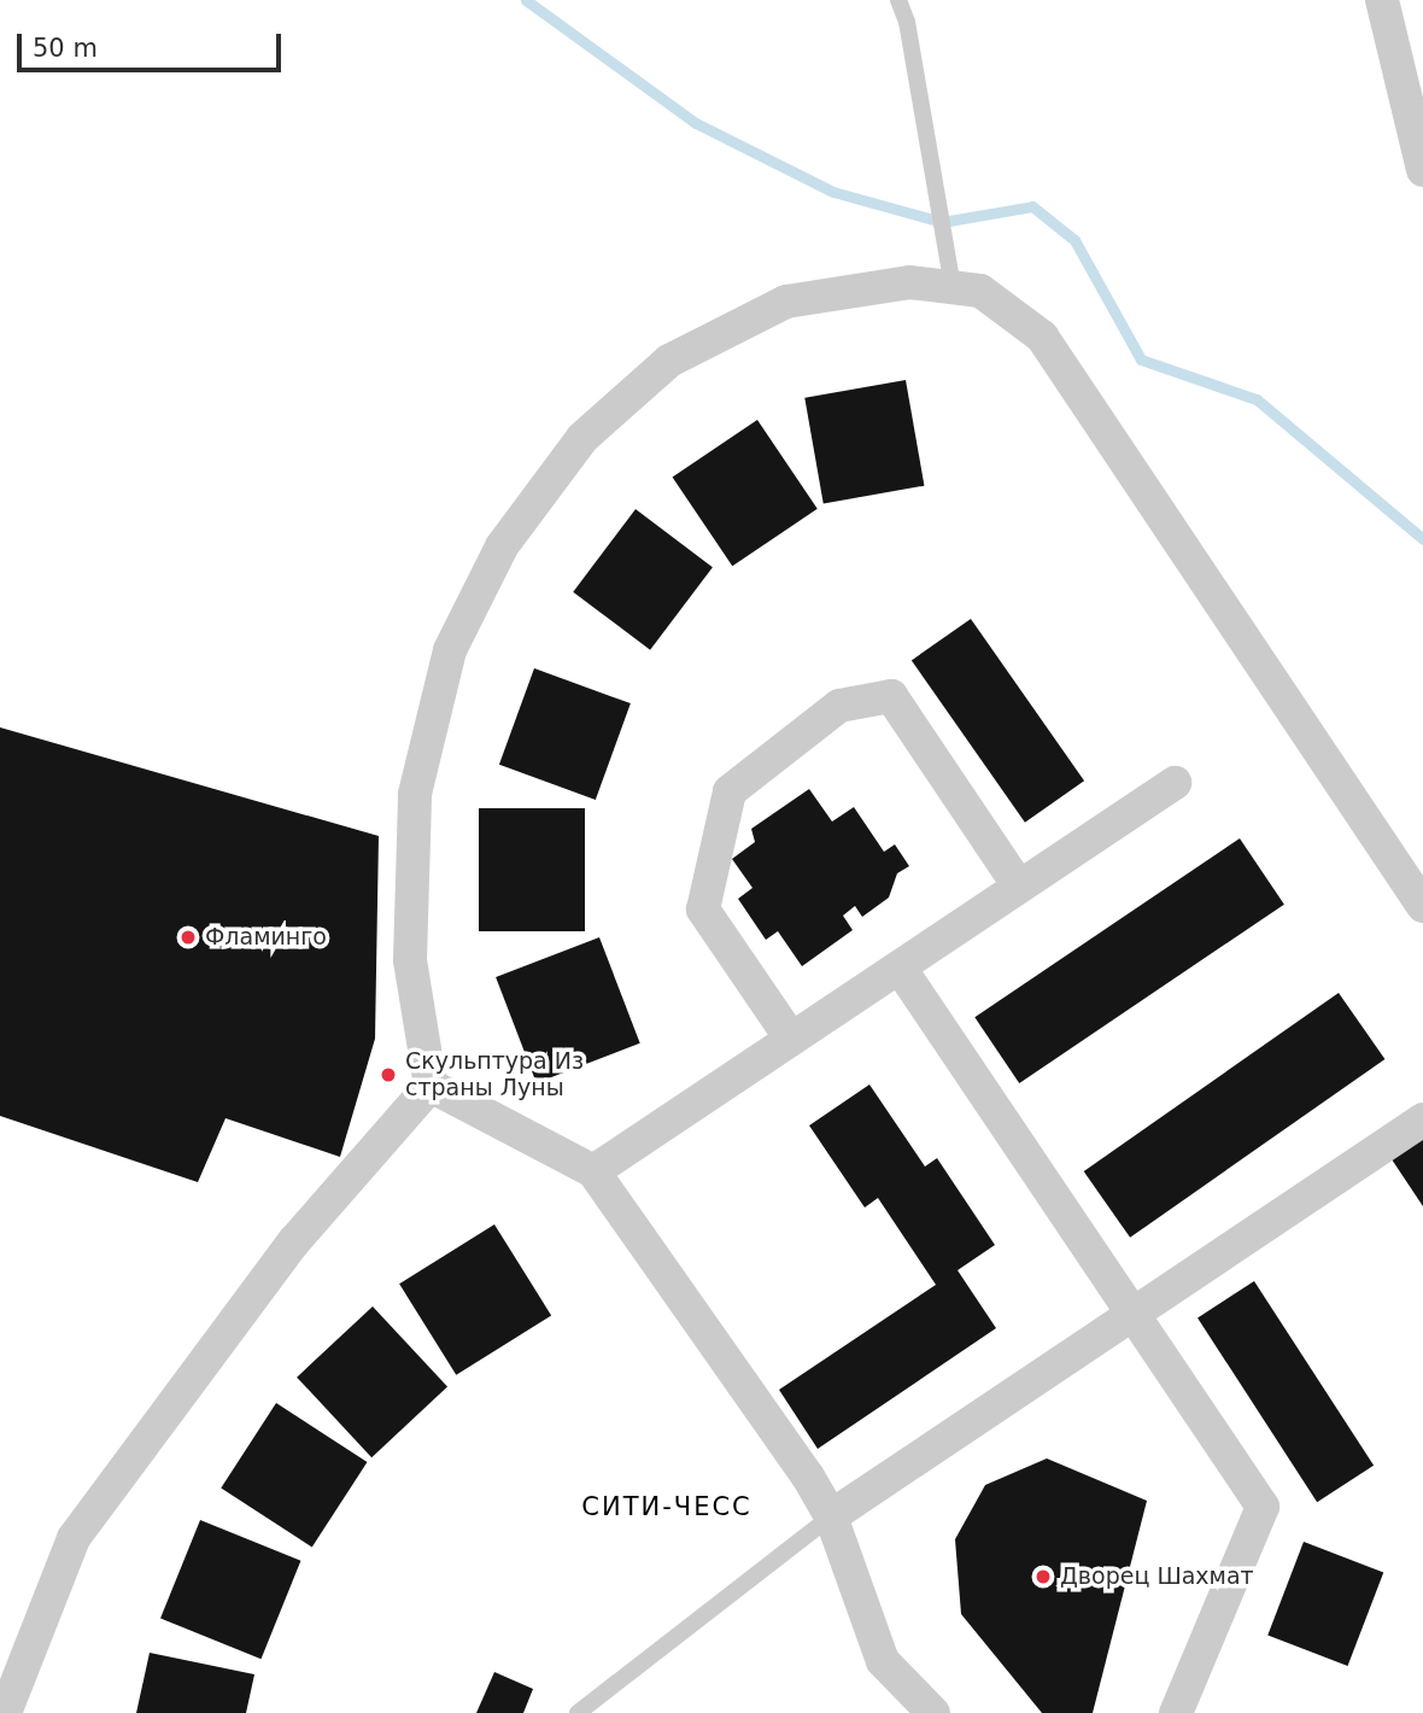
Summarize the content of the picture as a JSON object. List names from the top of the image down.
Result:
{
  "districts": ["СИТИ-ЧЕСС"],
  "places": ["Фламинго", "Скульптура Из страны Луны", "Дворец Шахмат"],
  "scale_bar": "50 m"
}
